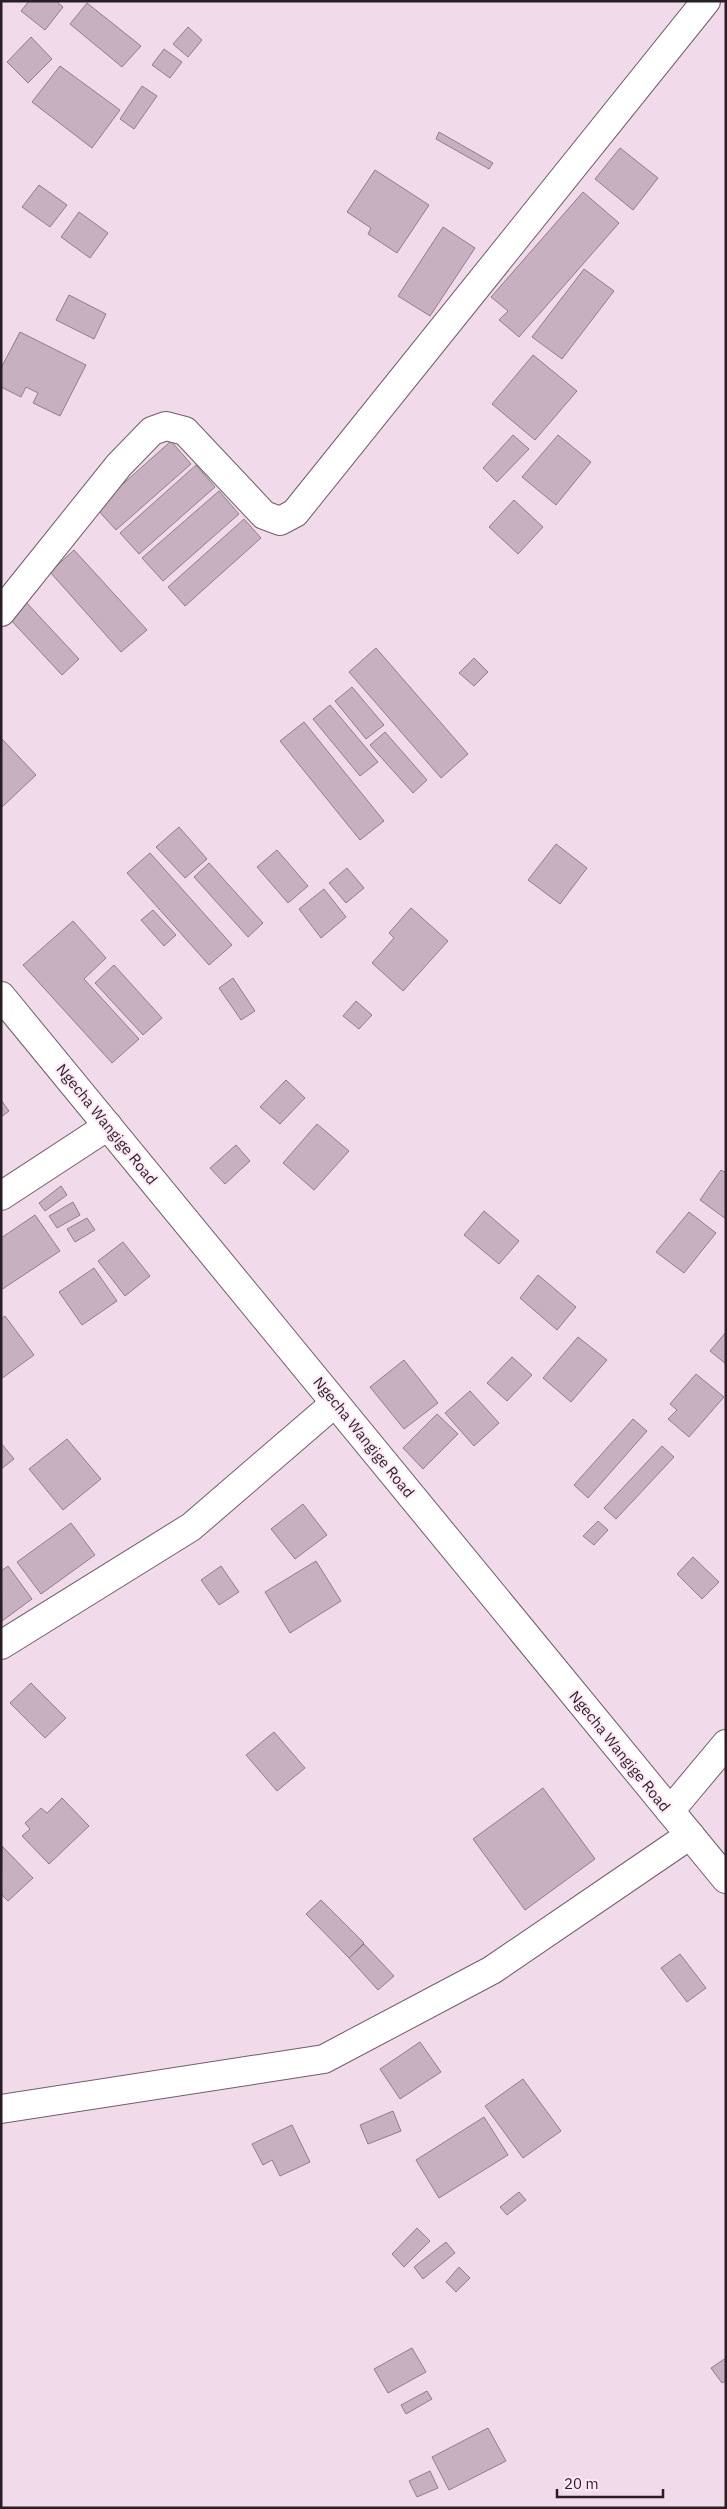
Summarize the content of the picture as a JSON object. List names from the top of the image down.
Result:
{
  "streets": {
    "street": ["Ngecha Wangige Road"]
  },
  "scale_bar": "20 m"
}
